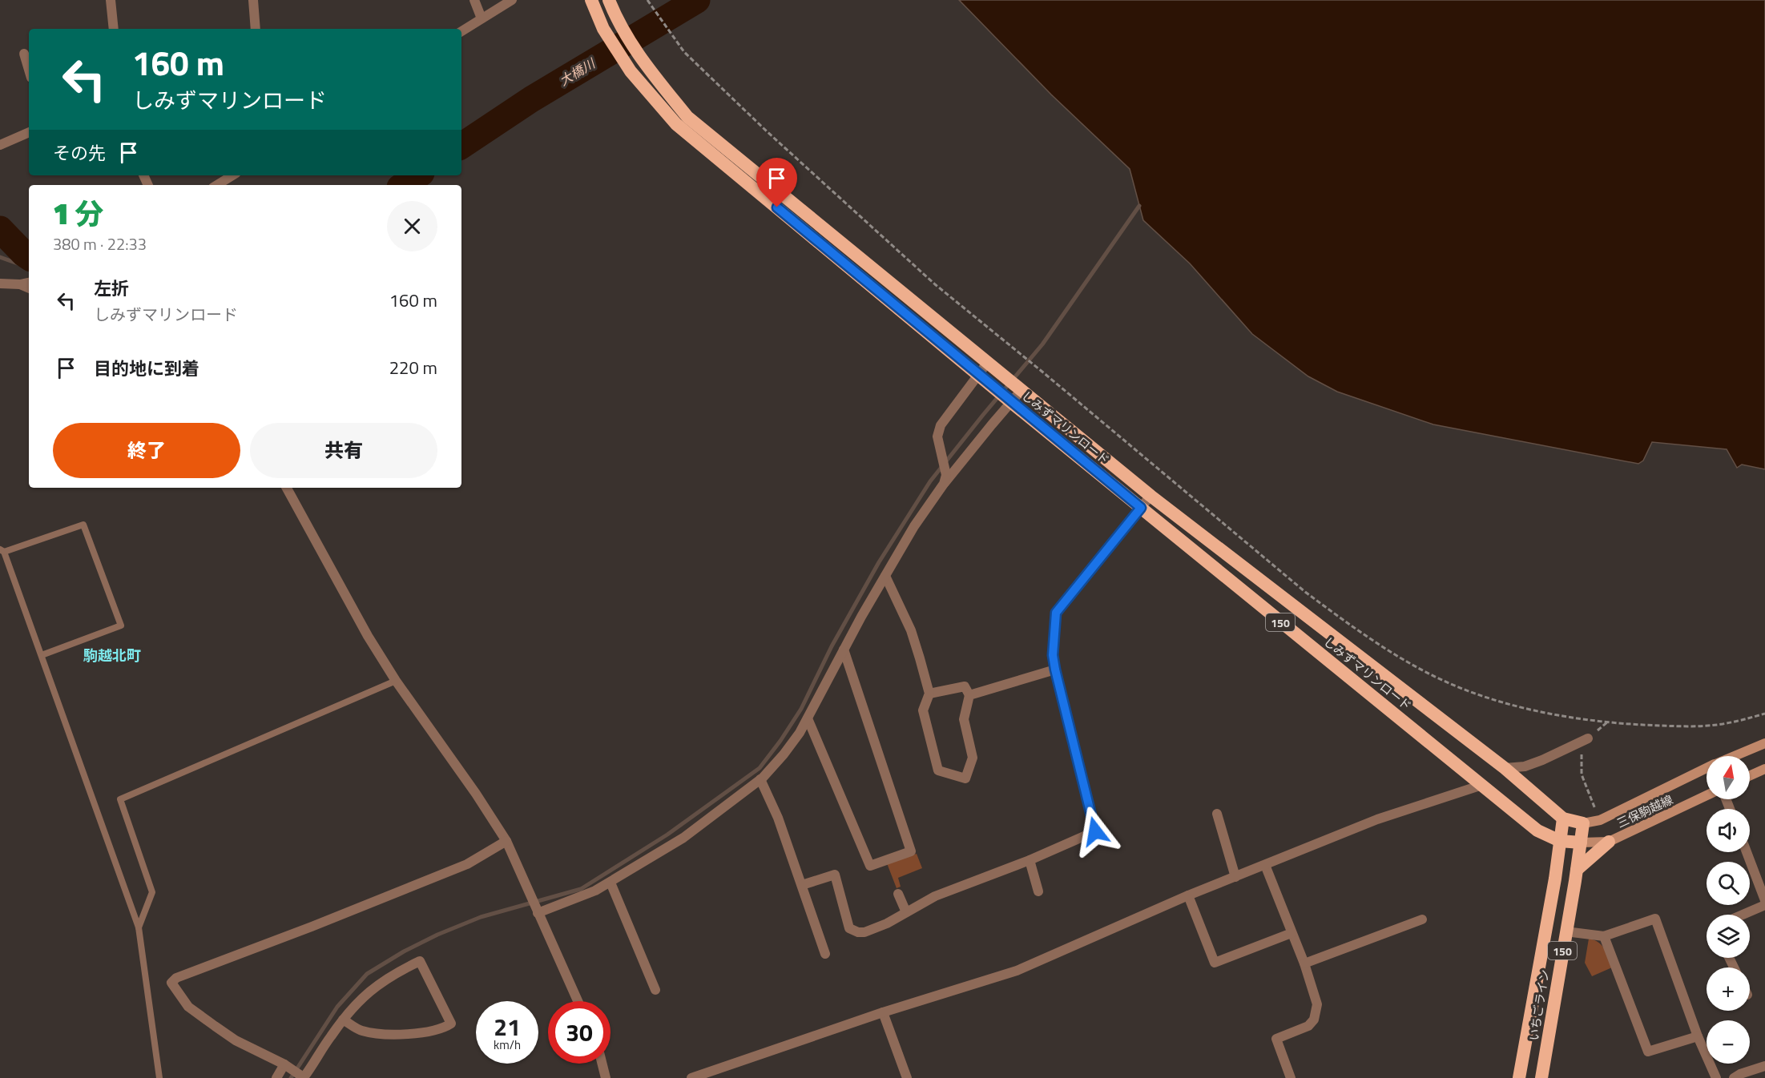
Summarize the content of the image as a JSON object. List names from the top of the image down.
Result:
{
  "streets": {
    "highway": ["しみずマリンロード", "150", "いちごライン"],
    "main road": ["三保駒越線"]
  },
  "crossings": [
    ["しみずマリンロード", "150"],
    ["しみずマリンロード", "三保駒越線"],
    ["しみずマリンロード", "いちごライン"],
    ["150", "三保駒越線"],
    ["150", "いちごライン"],
    ["三保駒越線", "いちごライン"]
  ],
  "districts": ["駒越北町"],
  "water": ["大橋川"],
  "north": "top",
  "page": {
    "turn": ["160 m", "しみずマリンロード"],
    "then": "その先",
    "heading": ["1 分", "380 m · 22:33"],
    "list": [
      {
        "name": "左折",
        "note": "しみずマリンロード",
        "value": "160 m"
      },
      {
        "name": "目的地に到着",
        "value": "220 m"
      }
    ],
    "buttons": ["終了", "共有"],
    "map_buttons": ["+", "−"],
    "speed": "21 km/h",
    "limit": "30"
  }
}
